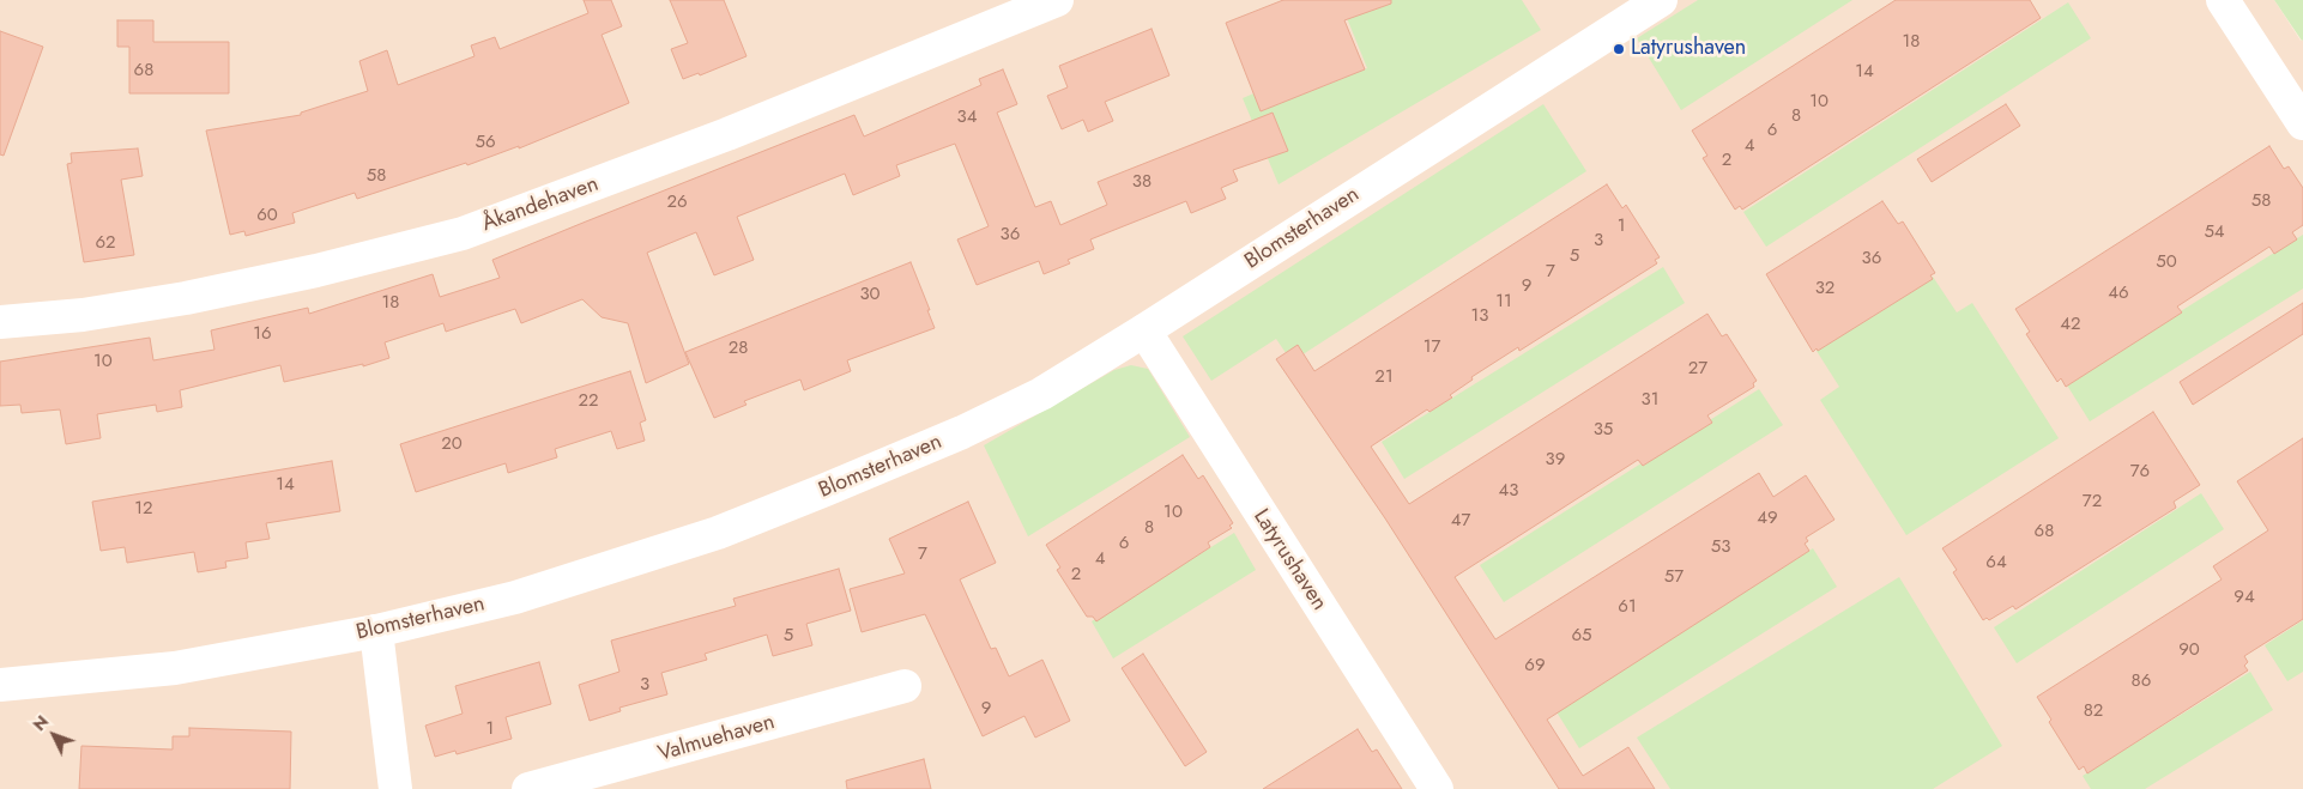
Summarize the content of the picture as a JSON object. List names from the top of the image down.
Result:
{
  "streets": {
    "street": [
      "Åkandehaven",
      "Blomsterhaven",
      "Latyrushaven",
      "Valmuehaven"
    ]
  },
  "crossings": [
    ["Blomsterhaven", "Latyrushaven"]
  ],
  "places": ["Latyrushaven"],
  "house_numbers": [
    "18",
    "68",
    "14",
    "10",
    "8",
    "34",
    "6",
    "56",
    "4",
    "2",
    "58",
    "38",
    "58",
    "26",
    "60",
    "1",
    "54",
    "36",
    "3",
    "62",
    "5",
    "36",
    "50",
    "7",
    "9",
    "32",
    "46",
    "30",
    "11",
    "18",
    "13",
    "42",
    "16",
    "17",
    "28",
    "10",
    "27",
    "21",
    "31",
    "22",
    "35",
    "20",
    "39",
    "76",
    "14",
    "43",
    "72",
    "12",
    "10",
    "49",
    "47",
    "8",
    "68",
    "6",
    "53",
    "7",
    "4",
    "64",
    "2",
    "57",
    "94",
    "61",
    "5",
    "65",
    "90",
    "69",
    "86",
    "3",
    "9",
    "82",
    "1"
  ],
  "north": "top left"
}
